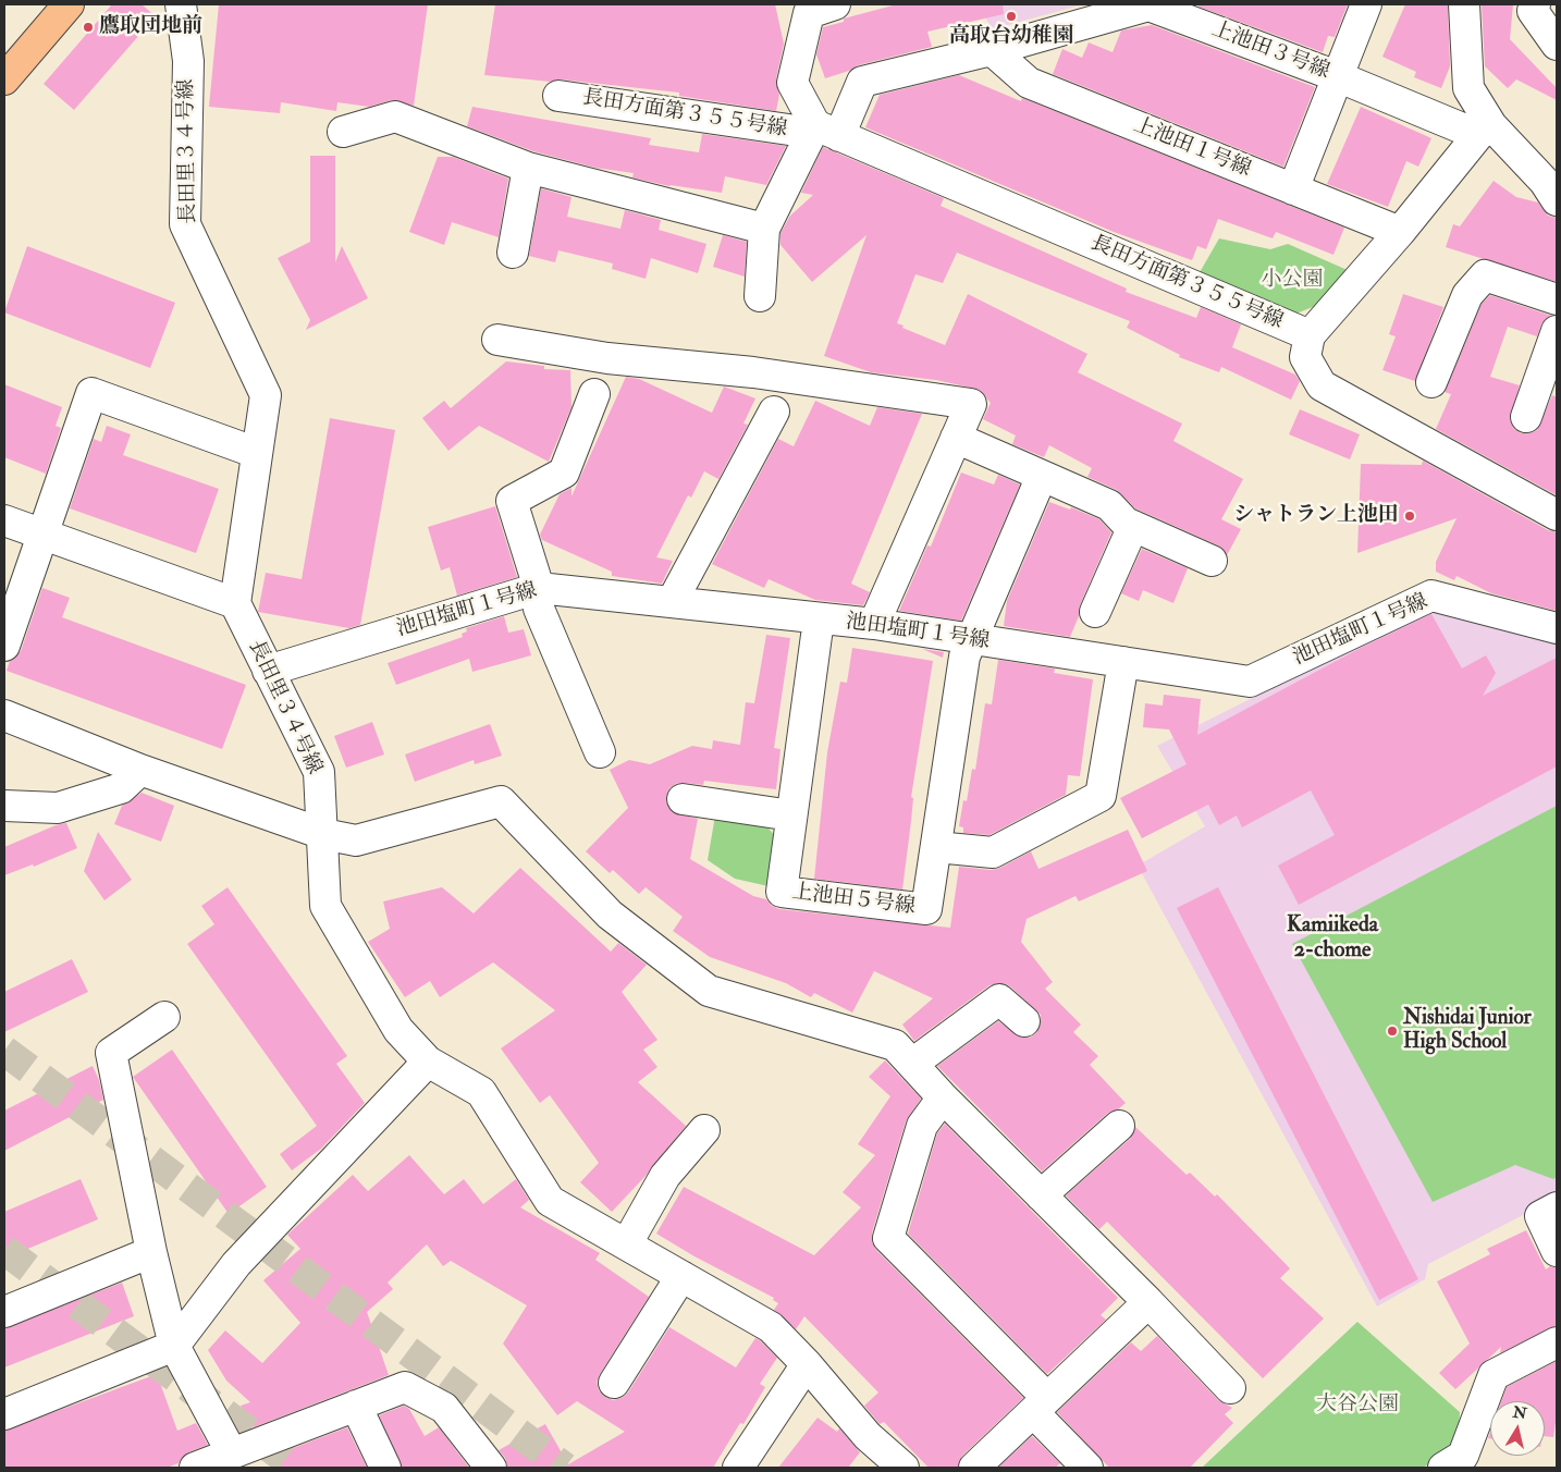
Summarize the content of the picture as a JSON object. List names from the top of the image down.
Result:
{
  "streets": {
    "street": [
      "上池田３号線",
      "長田方面第３５５号線",
      "上池田１号線",
      "長田里３４号線",
      "池田塩町１号線",
      "上池田５号線"
    ]
  },
  "crossings": [
    ["上池田３号線", "長田方面第３５５号線"],
    ["上池田３号線", "上池田１号線"],
    ["長田方面第３５５号線", "上池田１号線"],
    ["長田里３４号線", "池田塩町１号線"],
    ["池田塩町１号線", "上池田５号線"]
  ],
  "districts": ["Kamiikeda 2-chome"],
  "parks": ["小公園", "大谷公園"],
  "places": [
    "高取台幼稚園",
    "鷹取団地前",
    "シャトラン上池田",
    "Nishidai Junior High School"
  ],
  "north": "top"
}
